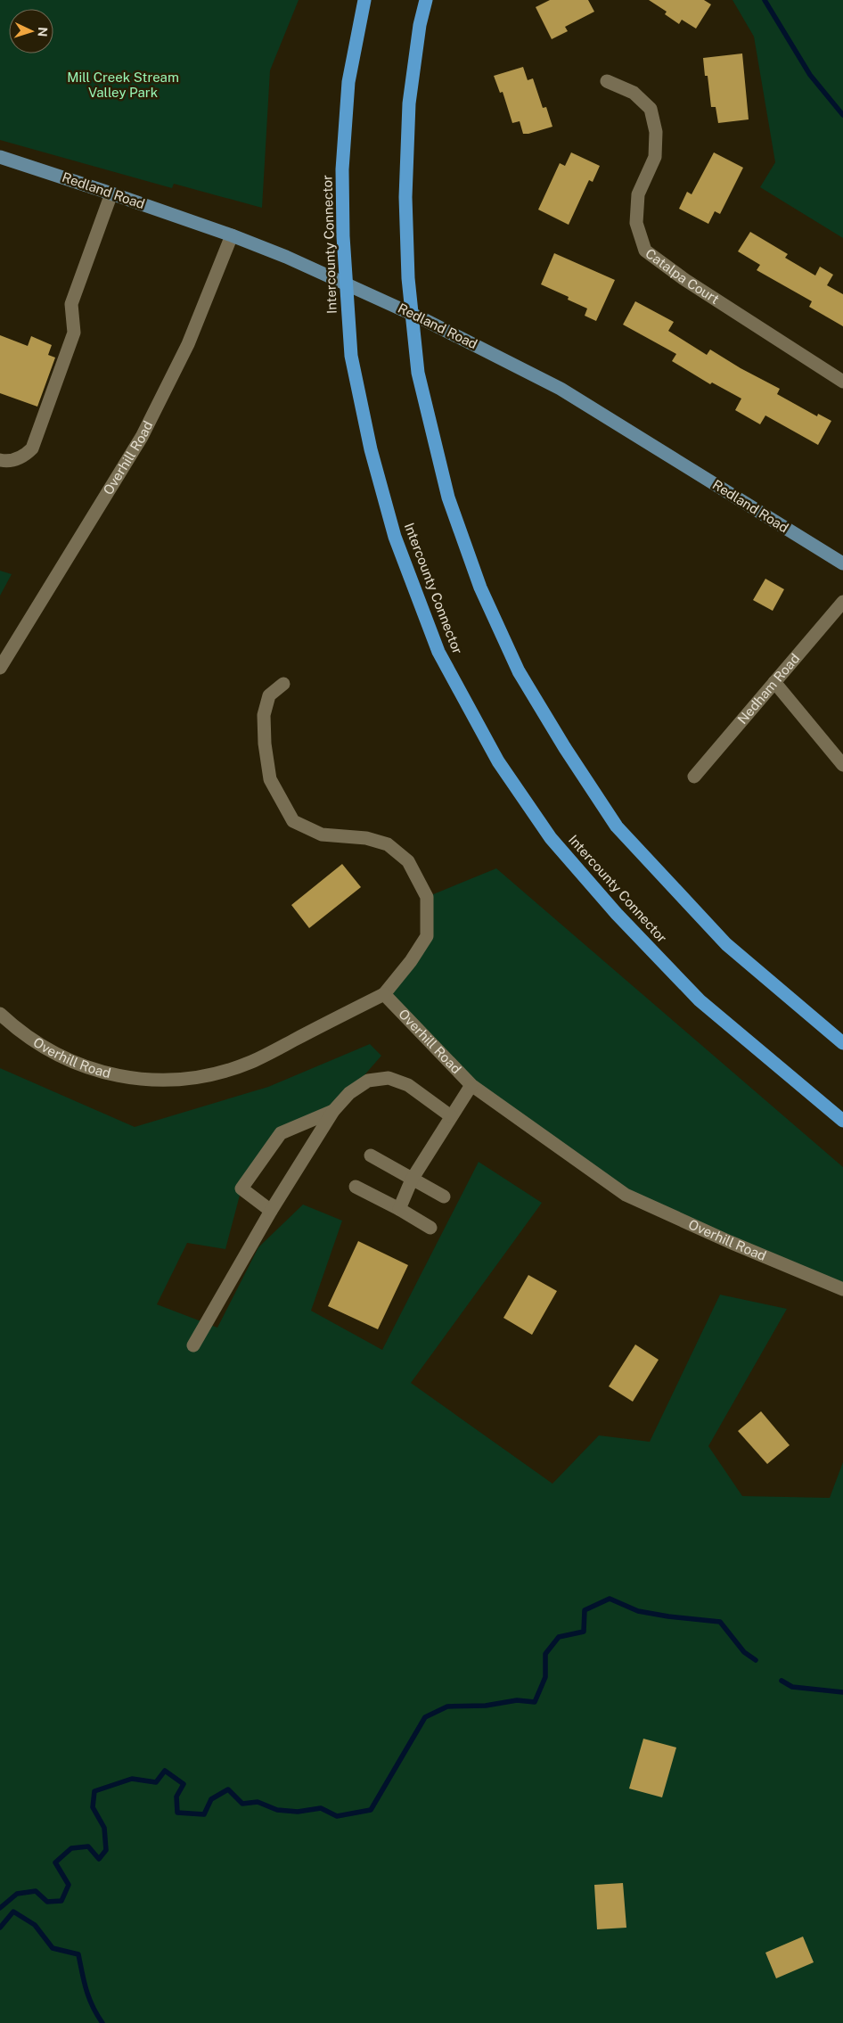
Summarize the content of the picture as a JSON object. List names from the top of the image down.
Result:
{
  "streets": {
    "highway": ["Intercounty Connector"],
    "main road": ["Redland Road"],
    "street": ["Catalpa Court", "Overhill Road", "Nedham Road"]
  },
  "crossings": [
    ["Redland Road", "Overhill Road"]
  ],
  "parks": ["Mill Creek Stream Valley Park"],
  "north": "right"
}
